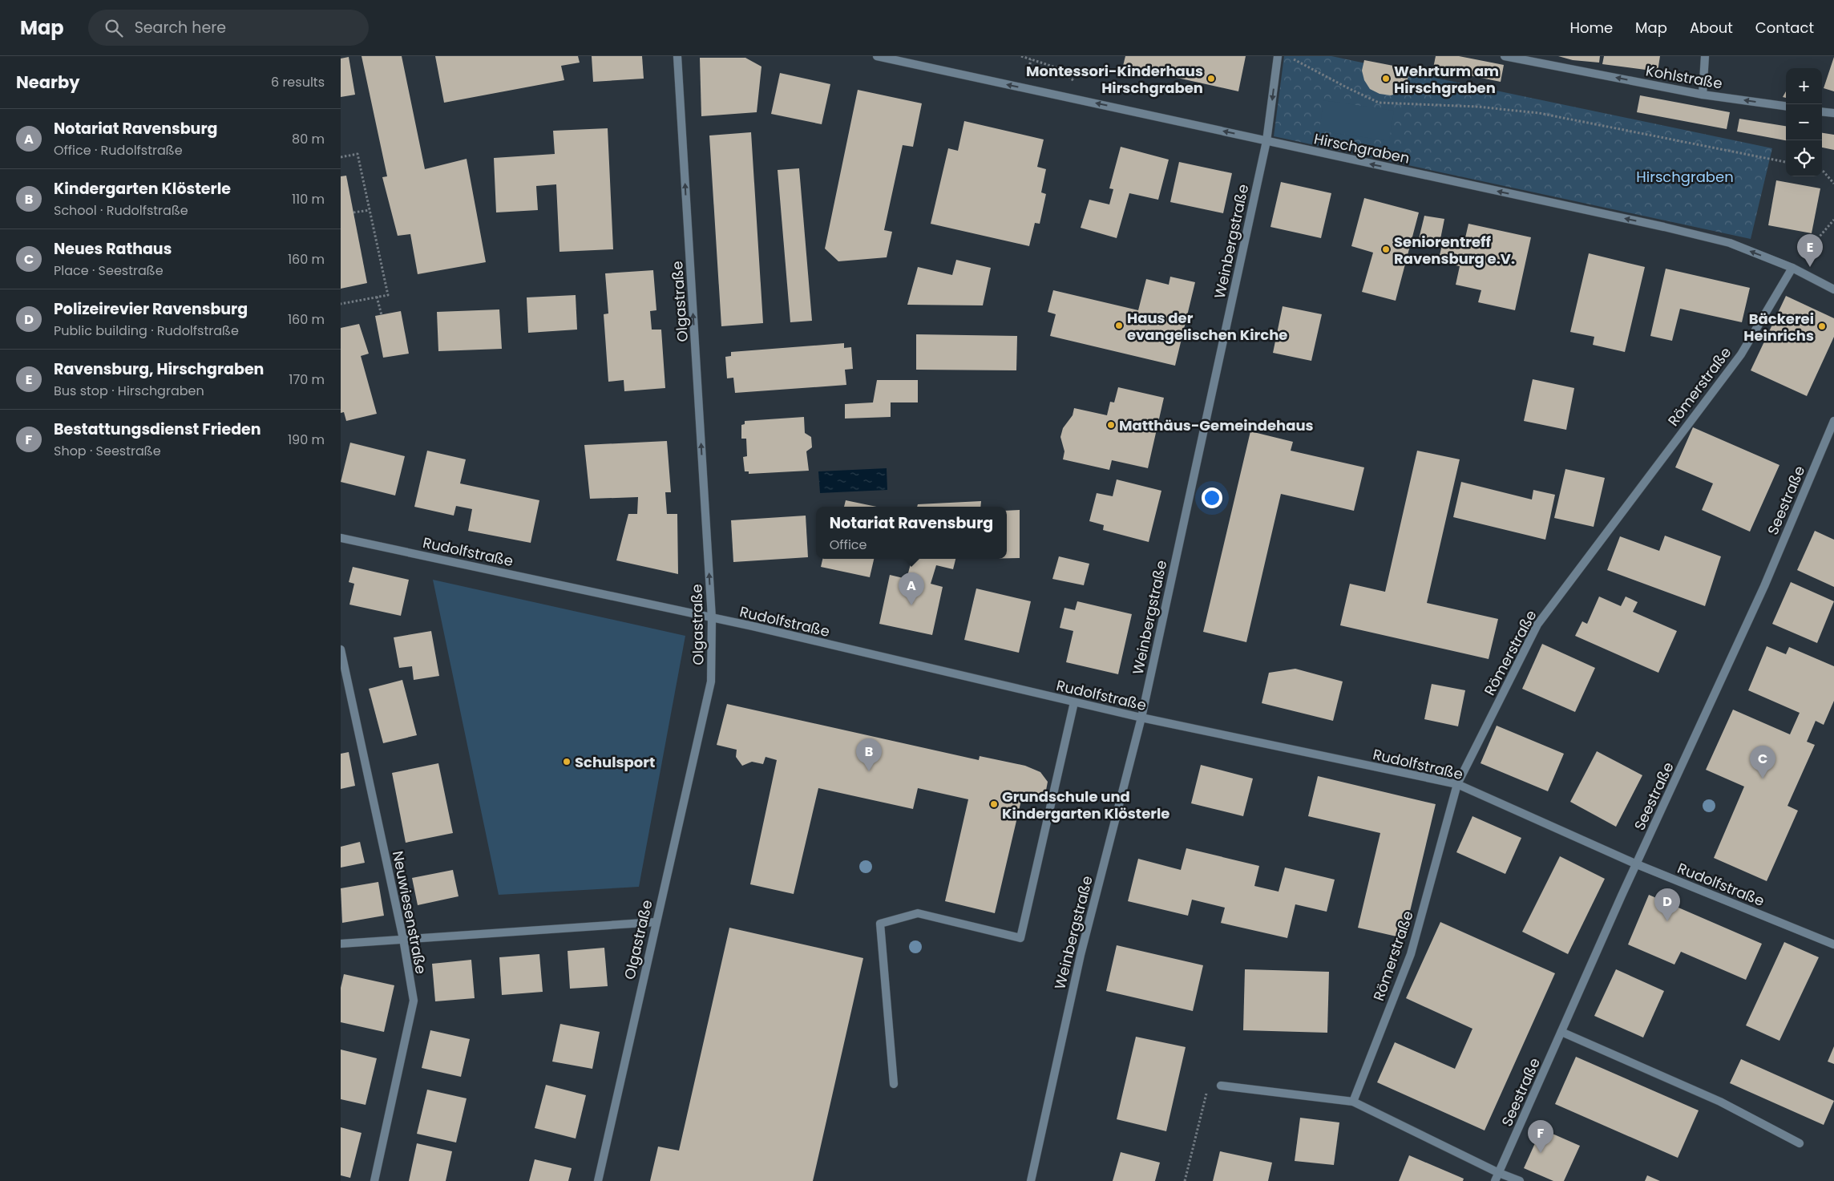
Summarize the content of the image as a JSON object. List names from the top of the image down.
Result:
{
  "streets": {
    "street": [
      "Kohlstraße",
      "Hirschgraben",
      "Weinbergstraße",
      "Olgastraße",
      "Römerstraße",
      "Seestraße",
      "Rudolfstraße",
      "Neuwiesenstraße"
    ]
  },
  "crossings": [
    ["Hirschgraben", "Weinbergstraße"],
    ["Hirschgraben", "Römerstraße"],
    ["Weinbergstraße", "Rudolfstraße"],
    ["Olgastraße", "Rudolfstraße"],
    ["Römerstraße", "Rudolfstraße"],
    ["Seestraße", "Rudolfstraße"]
  ],
  "one_way": ["Kohlstraße", "Hirschgraben", "Olgastraße"],
  "parks": ["Hirschgraben"],
  "places": [
    "Montessori-Kinderhaus Hirschgraben",
    "Wehrturm am Hirschgraben",
    "Seniorentreff Ravensburg e.V.",
    "Haus der evangelischen Kirche",
    "Bäckerei Heinrichs",
    "Matthäus-Gemeindehaus",
    "Schulsport",
    "Grundschule und Kindergarten Klösterle"
  ],
  "page": {
    "header": "Map",
    "search": "Search here",
    "nav": [
      "Home",
      "Map",
      "About",
      "Contact"
    ],
    "heading": ["Nearby", "6 results"],
    "map_buttons": ["+", "−"],
    "list": [
      {
        "mark": "A",
        "name": "Notariat Ravensburg",
        "note": "Office · Rudolfstraße",
        "value": "80 m"
      },
      {
        "mark": "B",
        "name": "Kindergarten Klösterle",
        "note": "School · Rudolfstraße",
        "value": "110 m"
      },
      {
        "mark": "C",
        "name": "Neues Rathaus",
        "note": "Place · Seestraße",
        "value": "160 m"
      },
      {
        "mark": "D",
        "name": "Polizeirevier Ravensburg",
        "note": "Public building · Rudolfstraße",
        "value": "160 m"
      },
      {
        "mark": "E",
        "name": "Ravensburg, Hirschgraben",
        "note": "Bus stop · Hirschgraben",
        "value": "170 m"
      },
      {
        "mark": "F",
        "name": "Bestattungsdienst Frieden",
        "note": "Shop · Seestraße",
        "value": "190 m"
      }
    ],
    "pins": [
      "E",
      "A",
      "B",
      "C",
      "D",
      "F"
    ],
    "popup": ["Notariat Ravensburg", "Office"]
  }
}
